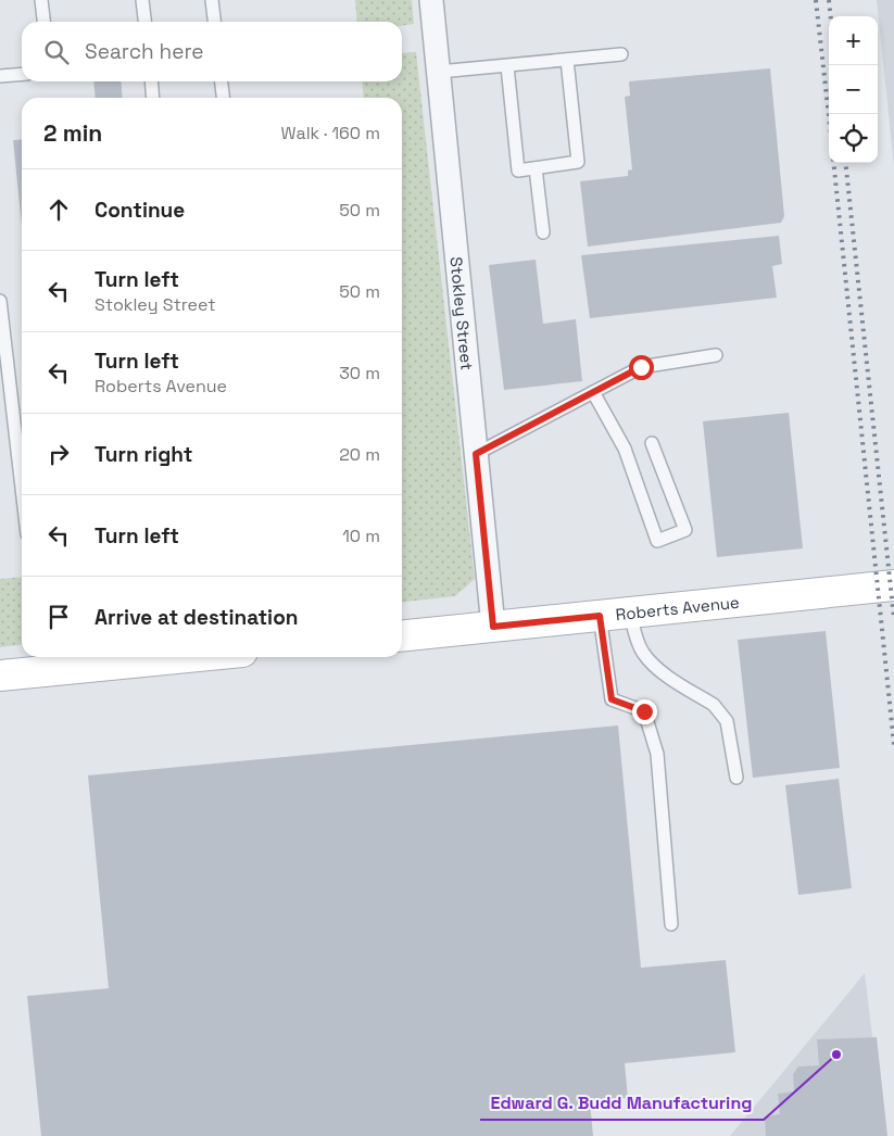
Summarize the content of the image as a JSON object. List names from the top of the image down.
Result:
{
  "streets": {
    "main road": ["Roberts Avenue"],
    "street": ["Stokley Street"]
  },
  "crossings": [
    ["Stokley Street", "Roberts Avenue"]
  ],
  "places": ["Edward G. Budd Manufacturing"],
  "page": {
    "map_buttons": ["+", "−"],
    "search": "Search here",
    "heading": ["2 min", "Walk · 160 m"],
    "list": [
      ["Continue", "50 m"],
      ["Turn left", "Stokley Street", "50 m"],
      ["Turn left", "Roberts Avenue", "30 m"],
      ["Turn right", "20 m"],
      ["Turn left", "10 m"],
      "Arrive at destination"
    ]
  }
}
